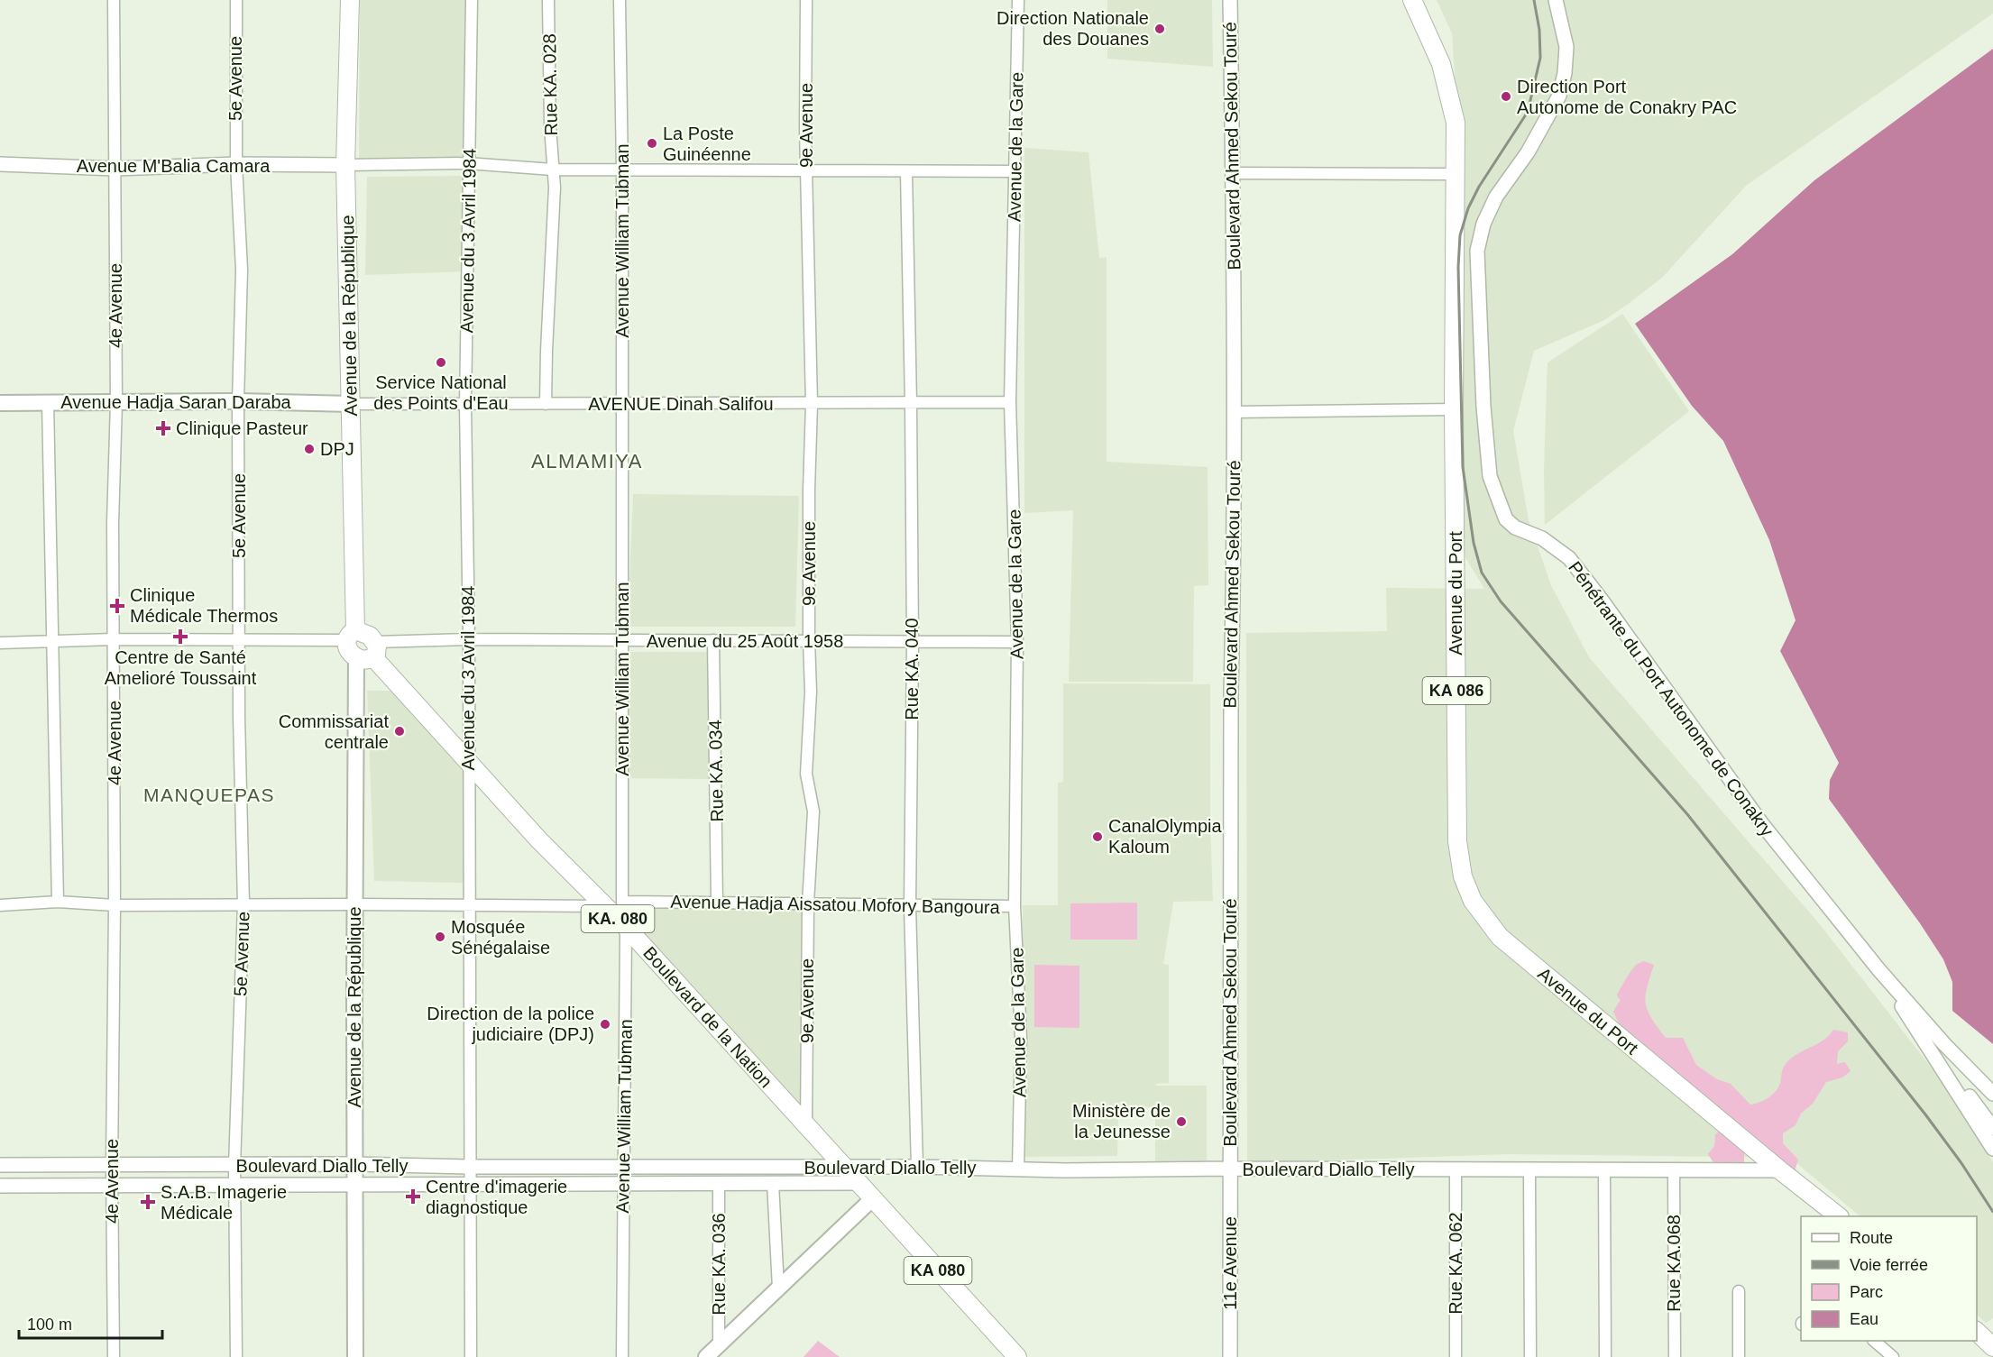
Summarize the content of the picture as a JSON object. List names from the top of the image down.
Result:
{
  "streets": {
    "main road": [
      "Avenue de la République",
      "Avenue Hadja Saran Daraba",
      "Avenue du Port",
      "KA 086",
      "KA. 080",
      "Boulevard de la Nation",
      "KA 080"
    ],
    "street": [
      "5e Avenue",
      "Rue KA. 028",
      "9e Avenue",
      "Boulevard Ahmed Sekou Touré",
      "Avenue de la Gare",
      "Avenue M'Balia Camara",
      "Avenue du 3 Avril 1984",
      "Avenue William Tubman",
      "4e Avenue",
      "AVENUE Dinah Salifou",
      "Avenue du 25 Août 1958",
      "Rue KA. 040",
      "Pénétrante du Port Autonome de Conakry",
      "Rue KA. 034",
      "Avenue Hadja Aissatou Mofory Bangoura",
      "Boulevard Diallo Telly",
      "11e Avenue",
      "Rue KA. 062",
      "Rue KA.068",
      "Rue KA. 036"
    ]
  },
  "crossings": [
    ["5e Avenue", "Avenue M'Balia Camara"],
    ["5e Avenue", "Avenue Hadja Saran Daraba"],
    ["5e Avenue", "Boulevard Diallo Telly"],
    ["Rue KA. 028", "AVENUE Dinah Salifou"],
    ["9e Avenue", "AVENUE Dinah Salifou"],
    ["9e Avenue", "Avenue du 25 Août 1958"],
    ["9e Avenue", "Avenue Hadja Aissatou Mofory Bangoura"],
    ["9e Avenue", "Boulevard de la Nation"],
    ["Boulevard Ahmed Sekou Touré", "Boulevard Diallo Telly"],
    ["Boulevard Ahmed Sekou Touré", "11e Avenue"],
    ["Avenue de la Gare", "AVENUE Dinah Salifou"],
    ["Avenue de la Gare", "Avenue du 25 Août 1958"],
    ["Avenue de la Gare", "Avenue Hadja Aissatou Mofory Bangoura"],
    ["Avenue de la Gare", "Boulevard Diallo Telly"],
    ["Avenue M'Balia Camara", "4e Avenue"],
    ["Avenue M'Balia Camara", "Avenue de la République"],
    ["Avenue du 3 Avril 1984", "AVENUE Dinah Salifou"],
    ["Avenue du 3 Avril 1984", "Avenue du 25 Août 1958"],
    ["Avenue du 3 Avril 1984", "Boulevard de la Nation"],
    ["Avenue du 3 Avril 1984", "Boulevard Diallo Telly"],
    ["Avenue William Tubman", "AVENUE Dinah Salifou"],
    ["Avenue William Tubman", "Avenue du 25 Août 1958"],
    ["Avenue William Tubman", "Avenue Hadja Aissatou Mofory Bangoura"],
    ["Avenue William Tubman", "Boulevard de la Nation"],
    ["Avenue William Tubman", "Boulevard Diallo Telly"],
    ["4e Avenue", "Avenue Hadja Saran Daraba"],
    ["4e Avenue", "Boulevard Diallo Telly"],
    ["Avenue de la République", "Avenue Hadja Saran Daraba"],
    ["Avenue de la République", "AVENUE Dinah Salifou"],
    ["Avenue de la République", "Avenue du 25 Août 1958"],
    ["Avenue de la République", "Boulevard de la Nation"],
    ["Avenue de la République", "Boulevard Diallo Telly"],
    ["Avenue Hadja Saran Daraba", "AVENUE Dinah Salifou"],
    ["AVENUE Dinah Salifou", "Rue KA. 040"],
    ["Avenue du Port", "Boulevard Diallo Telly"],
    ["Avenue du 25 Août 1958", "Rue KA. 040"],
    ["Avenue du 25 Août 1958", "Rue KA. 034"],
    ["Avenue du 25 Août 1958", "Boulevard de la Nation"],
    ["Rue KA. 040", "Avenue Hadja Aissatou Mofory Bangoura"],
    ["Rue KA. 040", "Boulevard Diallo Telly"],
    ["Rue KA. 034", "Avenue Hadja Aissatou Mofory Bangoura"],
    ["Boulevard de la Nation", "Boulevard Diallo Telly"],
    ["Boulevard Diallo Telly", "11e Avenue"],
    ["Boulevard Diallo Telly", "Rue KA. 062"],
    ["Boulevard Diallo Telly", "Rue KA.068"],
    ["Boulevard Diallo Telly", "Rue KA. 036"]
  ],
  "districts": ["ALMAMIYA", "MANQUEPAS"],
  "places": {
    "other": [
      "Direction Nationale des Douanes",
      "Direction Port Autonome de Conakry PAC",
      "La Poste Guinéenne",
      "Service National des Points d'Eau",
      "DPJ",
      "Commissariat centrale",
      "CanalOlympia Kaloum",
      "Mosquée Sénégalaise",
      "Direction de la police judiciaire (DPJ)",
      "Ministère de la Jeunesse"
    ],
    "health": [
      "Clinique Pasteur",
      "Clinique Médicale Thermos",
      "Centre de Santé Amelioré Toussaint",
      "Centre d'imagerie diagnostique",
      "S.A.B. Imagerie Médicale"
    ]
  },
  "legend": [
    "Route",
    "Voie ferrée",
    "Parc",
    "Eau"
  ],
  "scale_bar": "100 m"
}
